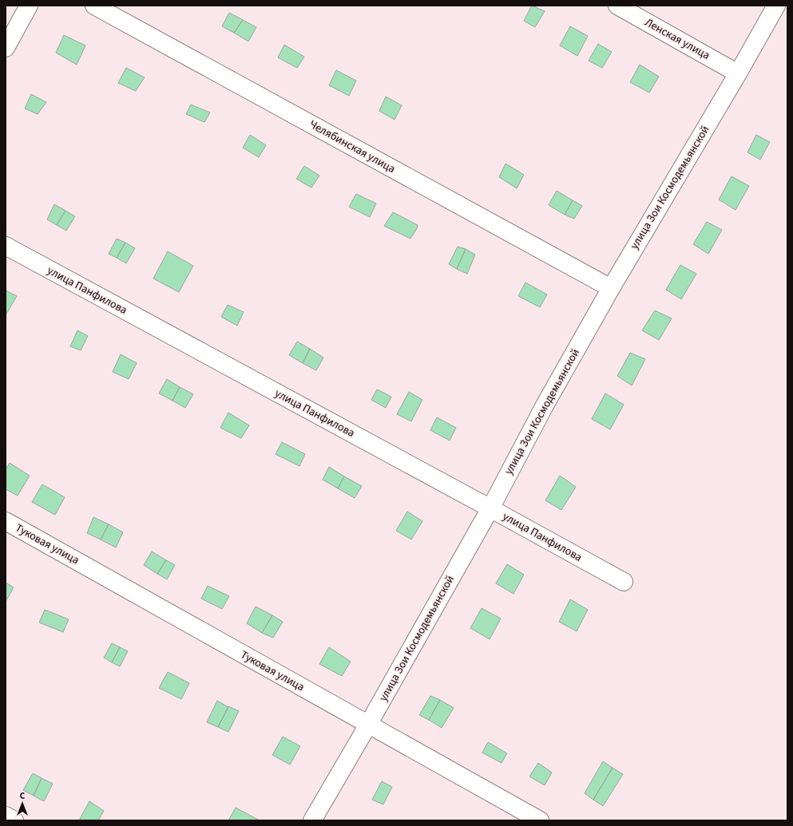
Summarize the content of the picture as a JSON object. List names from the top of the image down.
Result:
{
  "streets": {
    "street": [
      "Ленская улица",
      "Челябинская улица",
      "улица Зои Космодемьянской",
      "улица Панфилова",
      "Туковая улица"
    ]
  },
  "crossings": [
    ["Ленская улица", "улица Зои Космодемьянской"],
    ["Челябинская улица", "улица Зои Космодемьянской"],
    ["улица Зои Космодемьянской", "улица Панфилова"],
    ["улица Зои Космодемьянской", "Туковая улица"]
  ],
  "north": "top"
}
